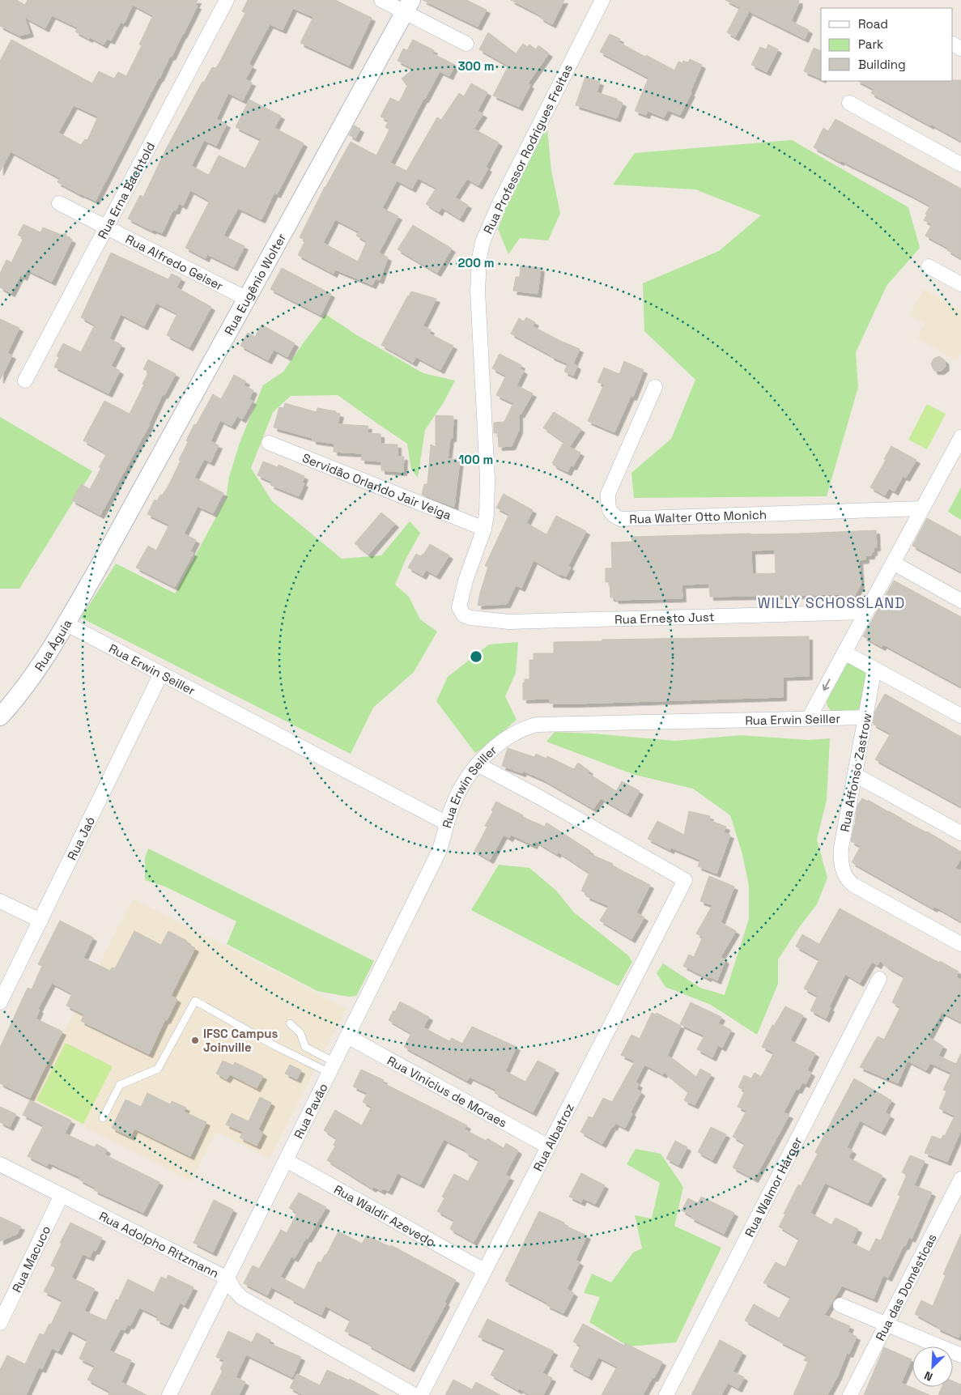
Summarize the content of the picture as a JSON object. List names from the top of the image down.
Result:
{
  "streets": {
    "street": [
      "Rua Professor Rodrigues Freitas",
      "Rua Erna Bachtold",
      "Rua Alfredo Geiser",
      "Rua Eugênio Wolter",
      "Servidão Orlando Jair Veiga",
      "Rua Walter Otto Monich",
      "Rua Ernesto Just",
      "Rua Águia",
      "Rua Erwin Seiller",
      "Rua Affonso Zastrow",
      "Rua Jaó",
      "Rua Vinícius de Moraes",
      "Rua Pavão",
      "Rua Albatroz",
      "Rua Walmor Harger",
      "Rua Waldir Azevedo",
      "Rua Adolpho Ritzmann",
      "Rua Macuco",
      "Rua das Domésticas"
    ]
  },
  "crossings": [
    ["Rua Professor Rodrigues Freitas", "Servidão Orlando Jair Veiga"],
    ["Rua Professor Rodrigues Freitas", "Rua Ernesto Just"],
    ["Rua Erna Bachtold", "Rua Alfredo Geiser"],
    ["Rua Alfredo Geiser", "Rua Eugênio Wolter"],
    ["Rua Eugênio Wolter", "Rua Águia"],
    ["Rua Águia", "Rua Erwin Seiller"],
    ["Rua Erwin Seiller", "Rua Affonso Zastrow"],
    ["Rua Erwin Seiller", "Rua Jaó"],
    ["Rua Erwin Seiller", "Rua Pavão"],
    ["Rua Erwin Seiller", "Rua Albatroz"],
    ["Rua Vinícius de Moraes", "Rua Pavão"],
    ["Rua Vinícius de Moraes", "Rua Albatroz"],
    ["Rua Pavão", "Rua Waldir Azevedo"],
    ["Rua Pavão", "Rua Adolpho Ritzmann"],
    ["Rua Albatroz", "Rua Waldir Azevedo"],
    ["Rua Adolpho Ritzmann", "Rua Macuco"]
  ],
  "districts": ["WILLY SCHOSSLAND"],
  "places": ["IFSC Campus Joinville"],
  "legend": ["Road", "Park", "Building"],
  "north": "bottom left",
  "rings": ["300 m", "200 m", "100 m"]
}
